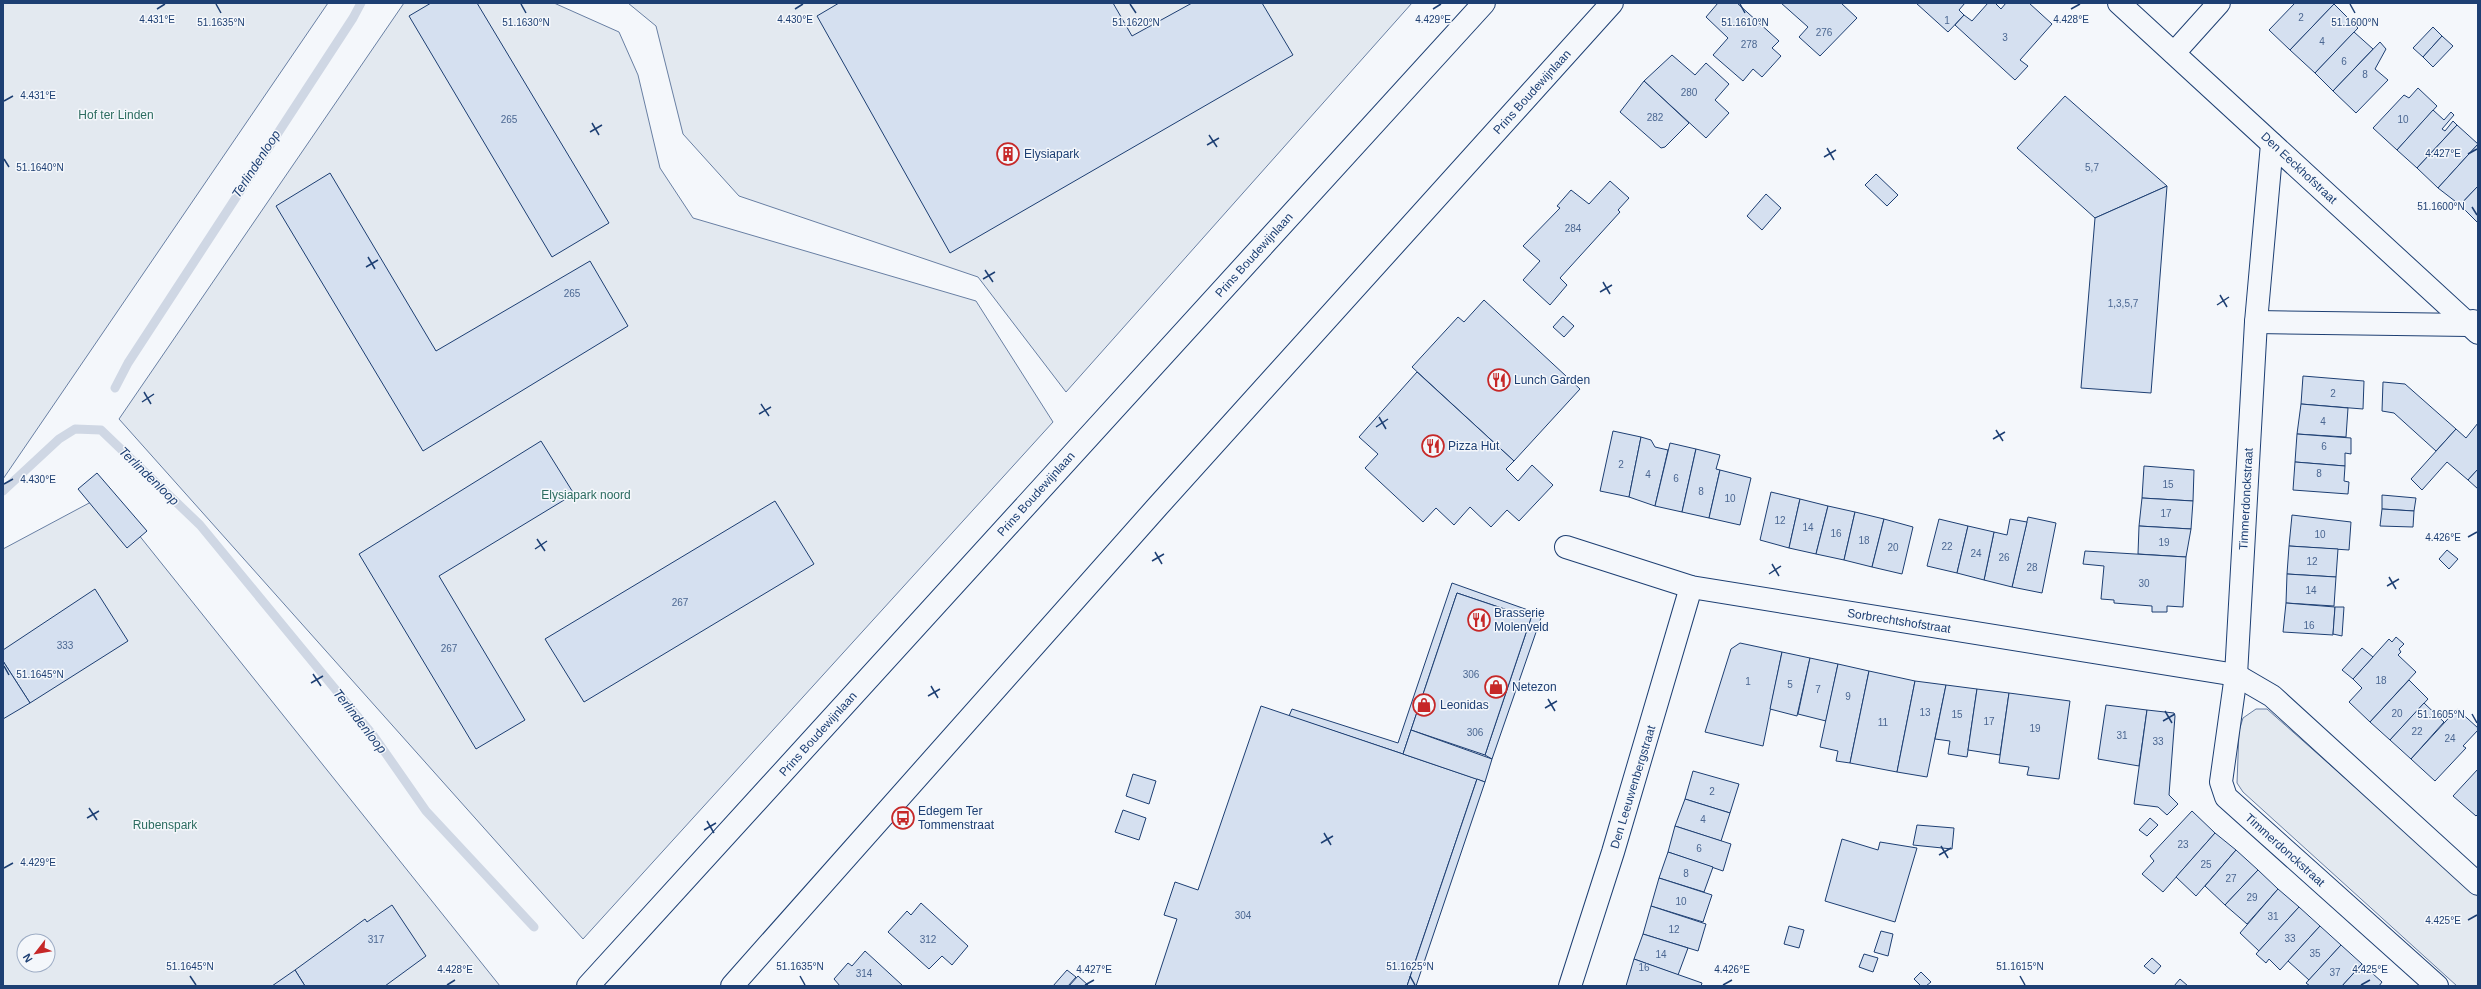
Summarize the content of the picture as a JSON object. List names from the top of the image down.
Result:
{
  "streets": {
    "street": [
      "Prins Boudewijnlaan",
      "Den Eeckhofstraat",
      "Timmerdonckstraat",
      "Sorbrechtshofstraat",
      "Den Leeuwenbergstraat"
    ]
  },
  "crossings": [
    ["Den Eeckhofstraat", "Timmerdonckstraat"],
    ["Timmerdonckstraat", "Sorbrechtshofstraat"],
    ["Sorbrechtshofstraat", "Den Leeuwenbergstraat"]
  ],
  "water": ["Terlindenloop"],
  "parks": ["Hof ter Linden", "Elysiapark noord", "Rubenspark"],
  "places": {
    "building": ["Elysiapark"],
    "restaurant": ["Lunch Garden", "Pizza Hut", "Brasserie Molenveld"],
    "shop": ["Netezon", "Leonidas"],
    "bus stop": ["Edegem Ter Tommenstraat"]
  },
  "house_numbers": [
    "2",
    "1",
    "276",
    "3",
    "4",
    "278",
    "6",
    "8",
    "280",
    "282",
    "265",
    "10",
    "5,7",
    "284",
    "265",
    "1,3,5,7",
    "2",
    "4",
    "6",
    "2",
    "8",
    "4",
    "6",
    "15",
    "8",
    "10",
    "17",
    "12",
    "14",
    "16",
    "10",
    "18",
    "19",
    "22",
    "20",
    "24",
    "26",
    "12",
    "28",
    "30",
    "14",
    "267",
    "16",
    "333",
    "267",
    "306",
    "18",
    "1",
    "5",
    "7",
    "9",
    "13",
    "20",
    "15",
    "17",
    "11",
    "19",
    "22",
    "306",
    "31",
    "24",
    "33",
    "2",
    "4",
    "23",
    "6",
    "25",
    "8",
    "27",
    "29",
    "10",
    "304",
    "31",
    "12",
    "33",
    "317",
    "312",
    "35",
    "14",
    "16",
    "37",
    "314"
  ],
  "north": "bottom left",
  "coordinates": [
    "4.428°E",
    "4.431°E",
    "4.430°E",
    "4.429°E",
    "51.1635°N",
    "51.1630°N",
    "51.1620°N",
    "51.1610°N",
    "51.1600°N",
    "4.427°E",
    "51.1640°N",
    "4.426°E",
    "51.1645°N",
    "51.1605°N",
    "4.425°E",
    "51.1625°N",
    "51.1615°N"
  ]
}
